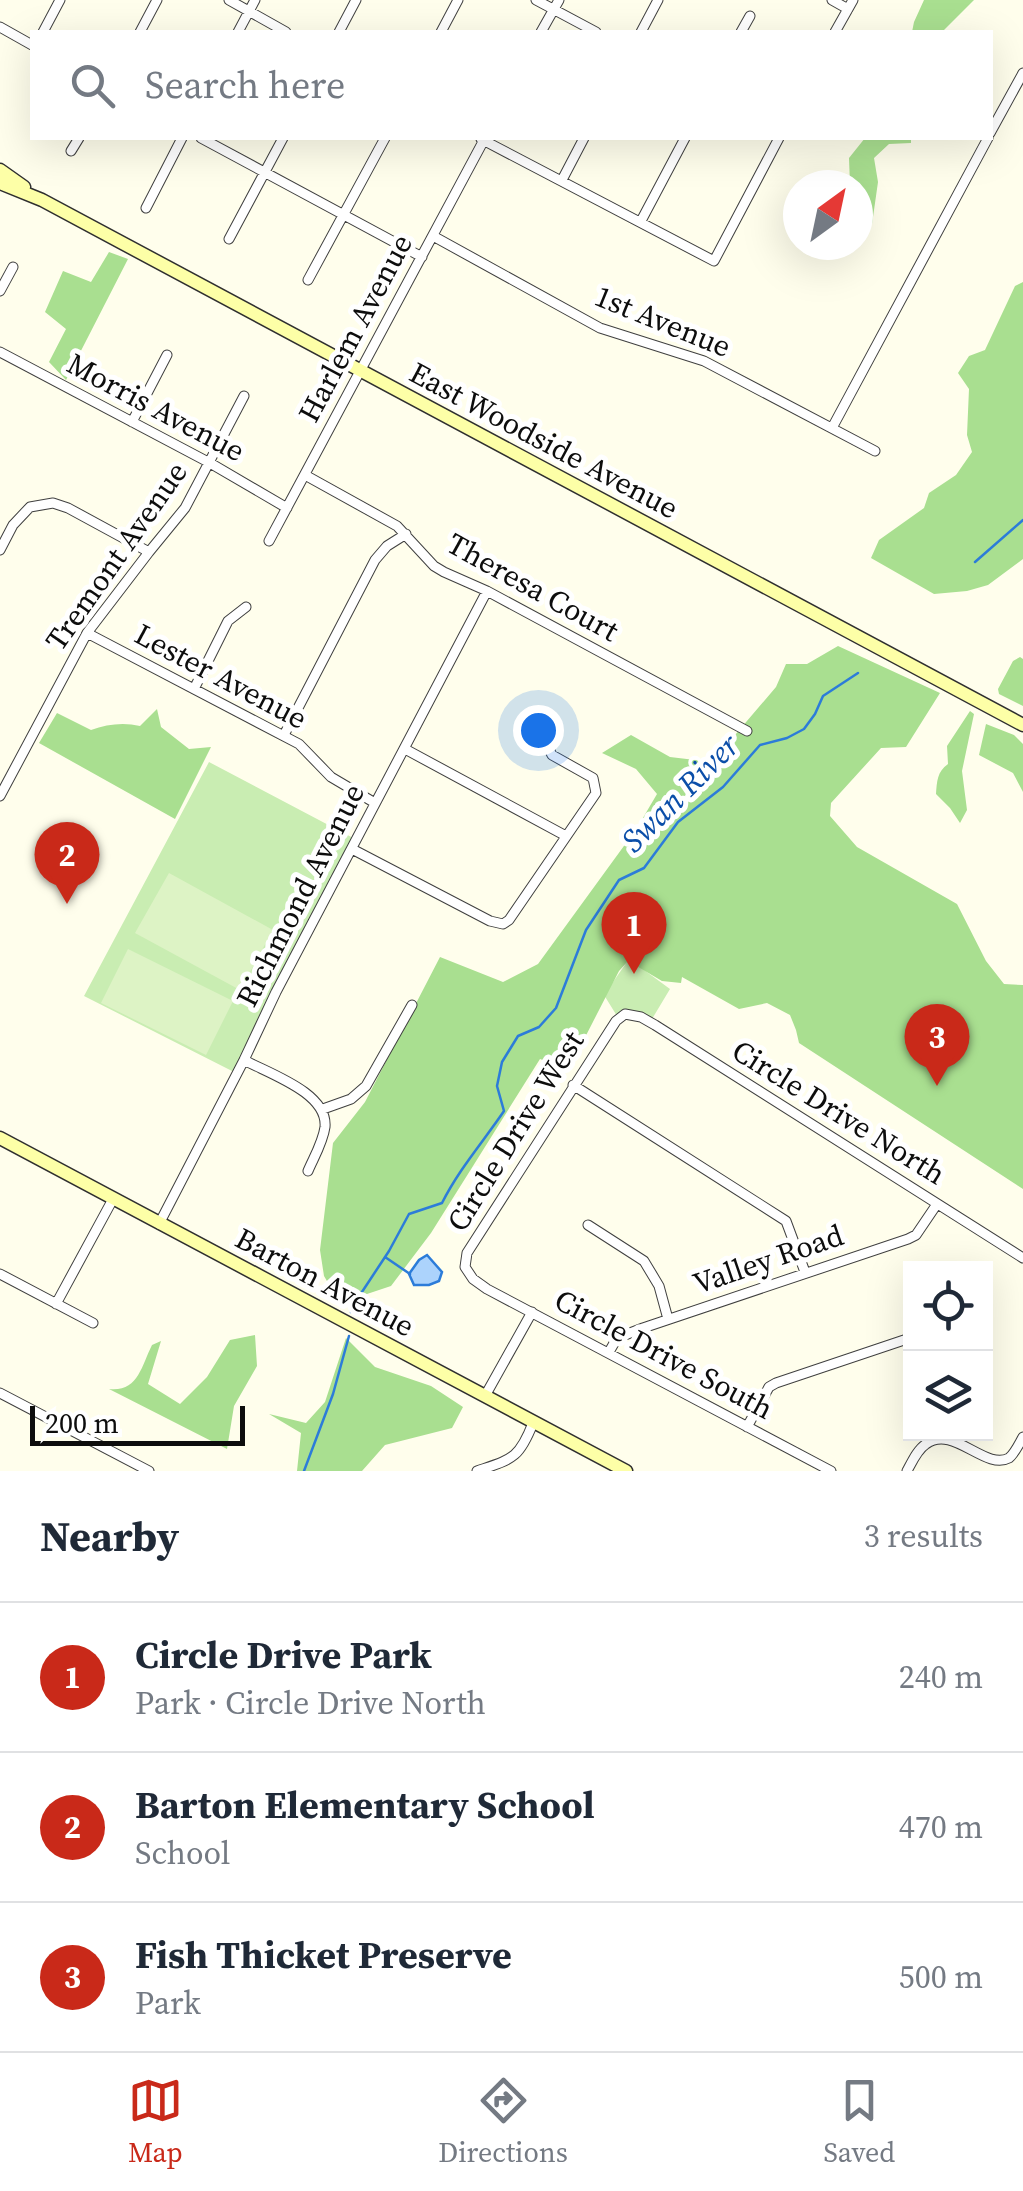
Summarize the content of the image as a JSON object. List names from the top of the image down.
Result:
{
  "streets": {
    "main road": ["East Woodside Avenue", "Barton Avenue"],
    "street": [
      "1st Avenue",
      "Harlem Avenue",
      "Morris Avenue",
      "Tremont Avenue",
      "Theresa Court",
      "Lester Avenue",
      "Richmond Avenue",
      "Circle Drive North",
      "Circle Drive West",
      "Valley Road",
      "Circle Drive South"
    ]
  },
  "crossings": [
    ["1st Avenue", "Harlem Avenue"],
    ["Harlem Avenue", "Morris Avenue"],
    ["Harlem Avenue", "East Woodside Avenue"],
    ["Harlem Avenue", "Theresa Court"],
    ["Morris Avenue", "Tremont Avenue"],
    ["Tremont Avenue", "Lester Avenue"],
    ["Theresa Court", "Richmond Avenue"],
    ["Lester Avenue", "Richmond Avenue"],
    ["Richmond Avenue", "Barton Avenue"],
    ["Circle Drive North", "Circle Drive West"],
    ["Circle Drive North", "Valley Road"],
    ["Circle Drive West", "Circle Drive South"],
    ["Valley Road", "Circle Drive South"]
  ],
  "water": ["Swan River"],
  "scale_bar": "200 m",
  "north": "top right",
  "page": {
    "search": "Search here",
    "pins": ["2", "1", "3"],
    "scale": "200 m",
    "heading": ["Nearby", "3 results"],
    "list": [
      {
        "mark": "1",
        "name": "Circle Drive Park",
        "note": "Park · Circle Drive North",
        "value": "240 m"
      },
      {
        "mark": "2",
        "name": "Barton Elementary School",
        "note": "School",
        "value": "470 m"
      },
      {
        "mark": "3",
        "name": "Fish Thicket Preserve",
        "note": "Park",
        "value": "500 m"
      }
    ],
    "nav": ["Map", "Directions", "Saved"]
  }
}
